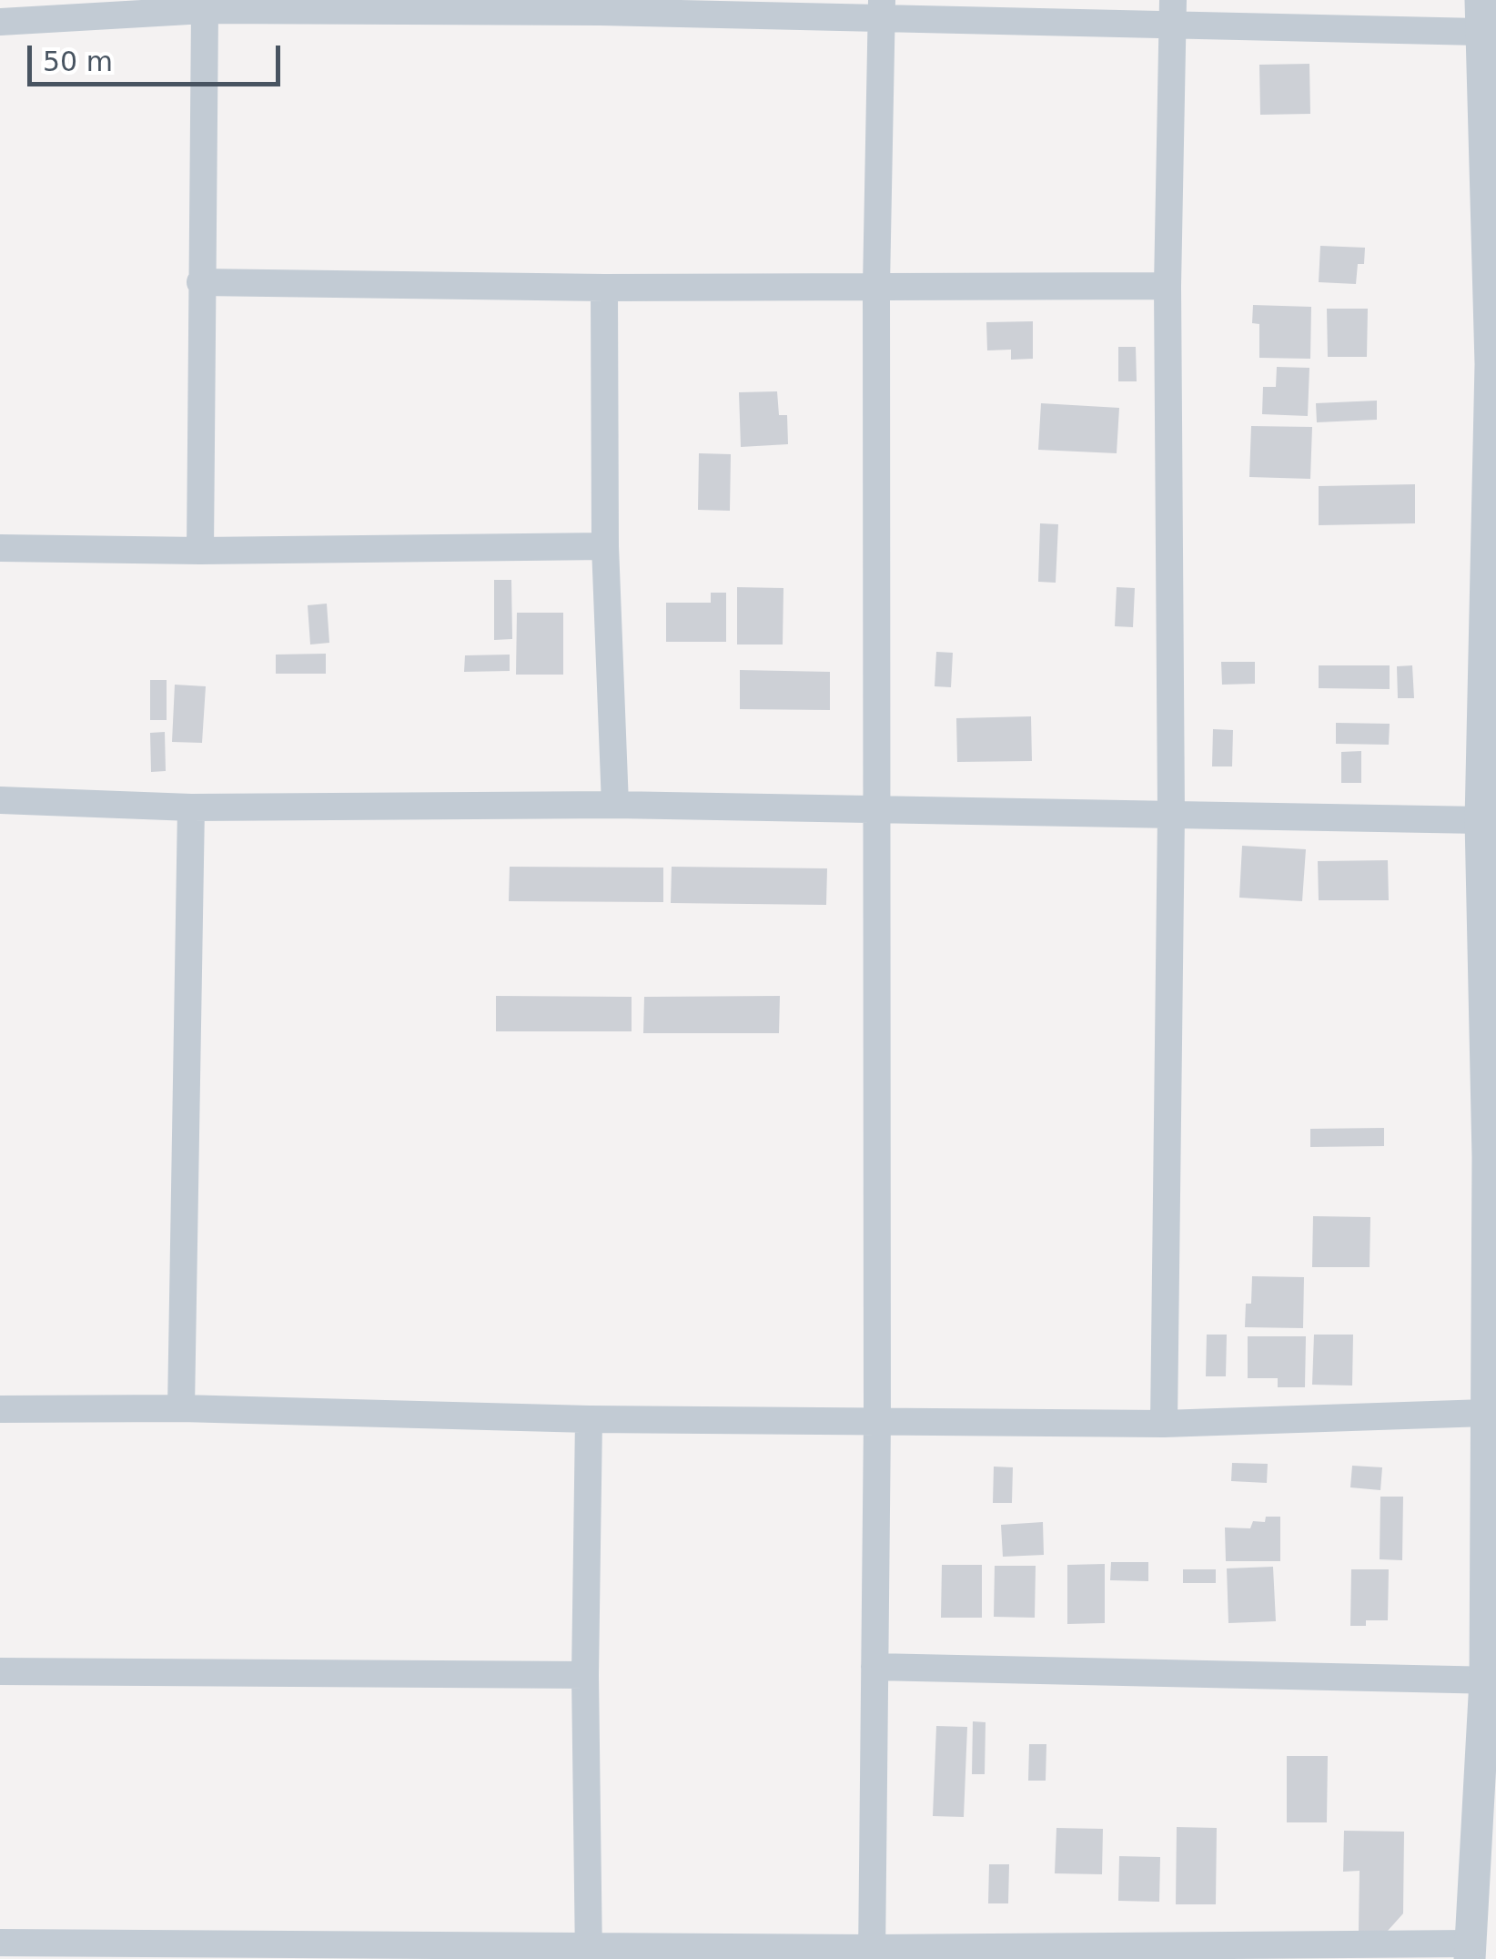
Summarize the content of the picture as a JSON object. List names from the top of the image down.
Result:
{
  "scale_bar": "50 m"
}
